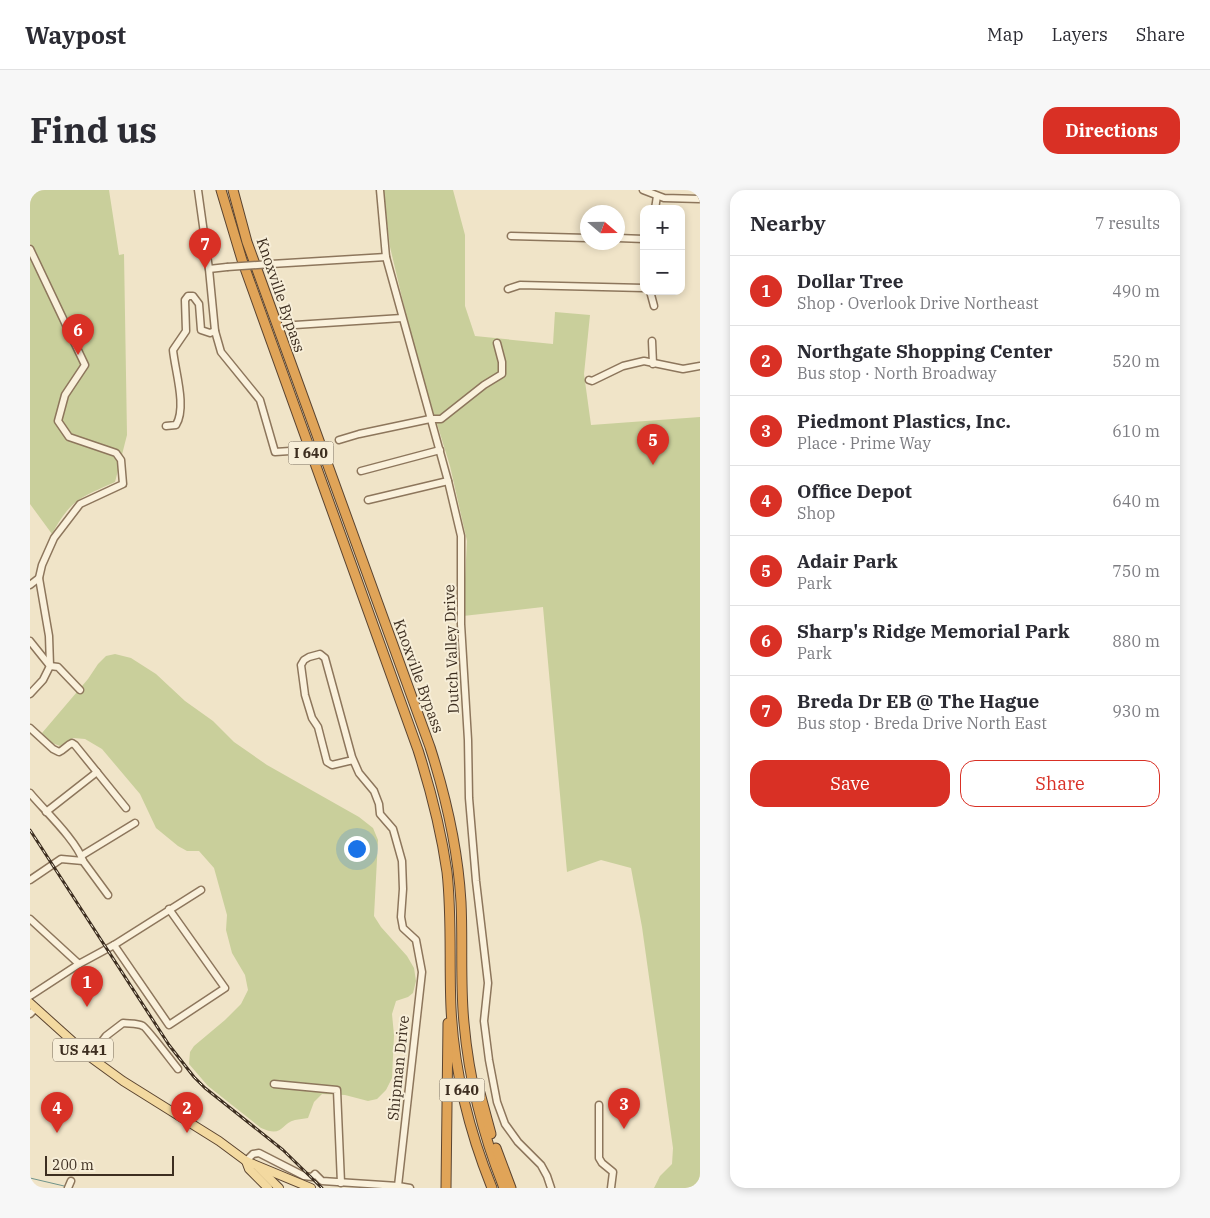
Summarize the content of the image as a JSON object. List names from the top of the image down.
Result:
{
  "streets": {
    "highway": ["Knoxville Bypass", "I 640"],
    "main road": ["US 441"],
    "street": ["Dutch Valley Drive", "Shipman Drive"]
  },
  "scale_bar": "200 m",
  "north": "right",
  "page": {
    "header": "Waypost",
    "nav": ["Map", "Layers", "Share"],
    "title": "Find us",
    "buttons": [
      "Directions",
      ["Save", "Share"]
    ],
    "heading": ["Nearby", "7 results"],
    "map_buttons": ["+", "−"],
    "pins": [
      "7",
      "6",
      "5",
      "1",
      "3",
      "2",
      "4"
    ],
    "list": [
      {
        "mark": "1",
        "name": "Dollar Tree",
        "note": "Shop · Overlook Drive Northeast",
        "value": "490 m"
      },
      {
        "mark": "2",
        "name": "Northgate Shopping Center",
        "note": "Bus stop · North Broadway",
        "value": "520 m"
      },
      {
        "mark": "3",
        "name": "Piedmont Plastics, Inc.",
        "note": "Place · Prime Way",
        "value": "610 m"
      },
      {
        "mark": "4",
        "name": "Office Depot",
        "note": "Shop",
        "value": "640 m"
      },
      {
        "mark": "5",
        "name": "Adair Park",
        "note": "Park",
        "value": "750 m"
      },
      {
        "mark": "6",
        "name": "Sharp's Ridge Memorial Park",
        "note": "Park",
        "value": "880 m"
      },
      {
        "mark": "7",
        "name": "Breda Dr EB @ The Hague",
        "note": "Bus stop · Breda Drive North East",
        "value": "930 m"
      }
    ],
    "scale": "200 m"
  }
}
